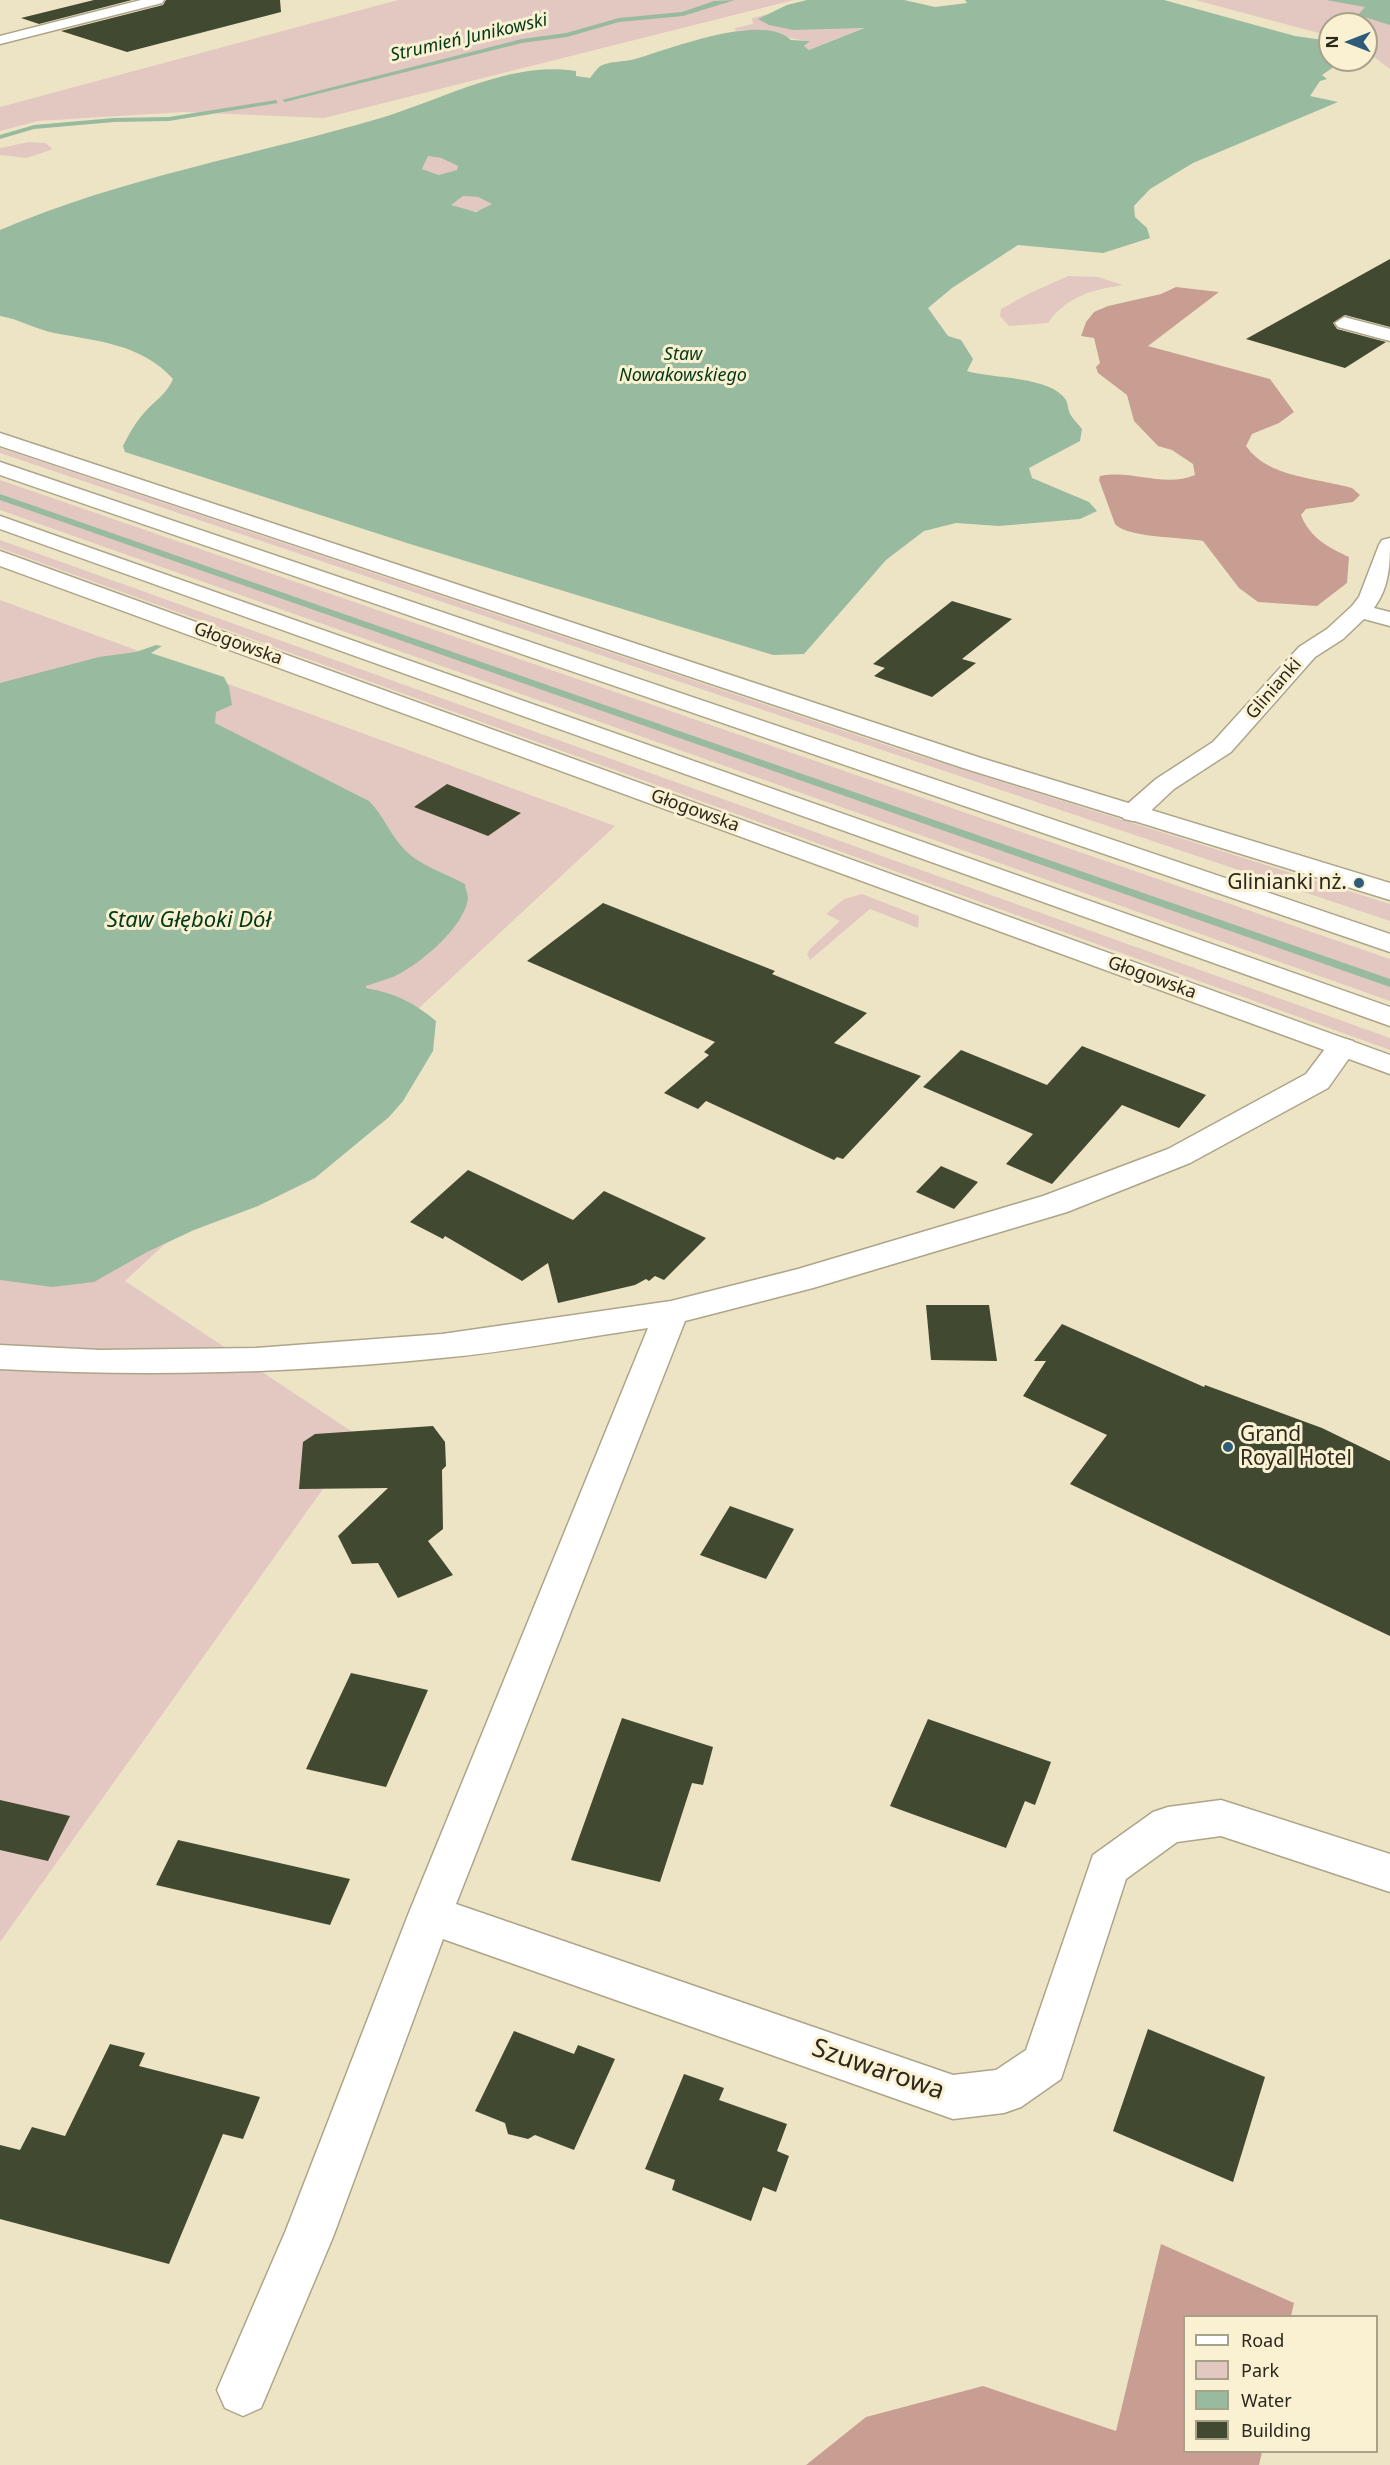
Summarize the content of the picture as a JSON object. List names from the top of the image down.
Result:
{
  "streets": {
    "street": ["Głogowska", "Glinianki", "Szuwarowa"]
  },
  "water": ["Strumień Junikowski", "Staw Nowakowskiego", "Staw Głęboki Dół"],
  "places": ["Glinianki nż.", "Grand Royal Hotel"],
  "legend": [
    "Road",
    "Park",
    "Water",
    "Building"
  ],
  "north": "left"
}
